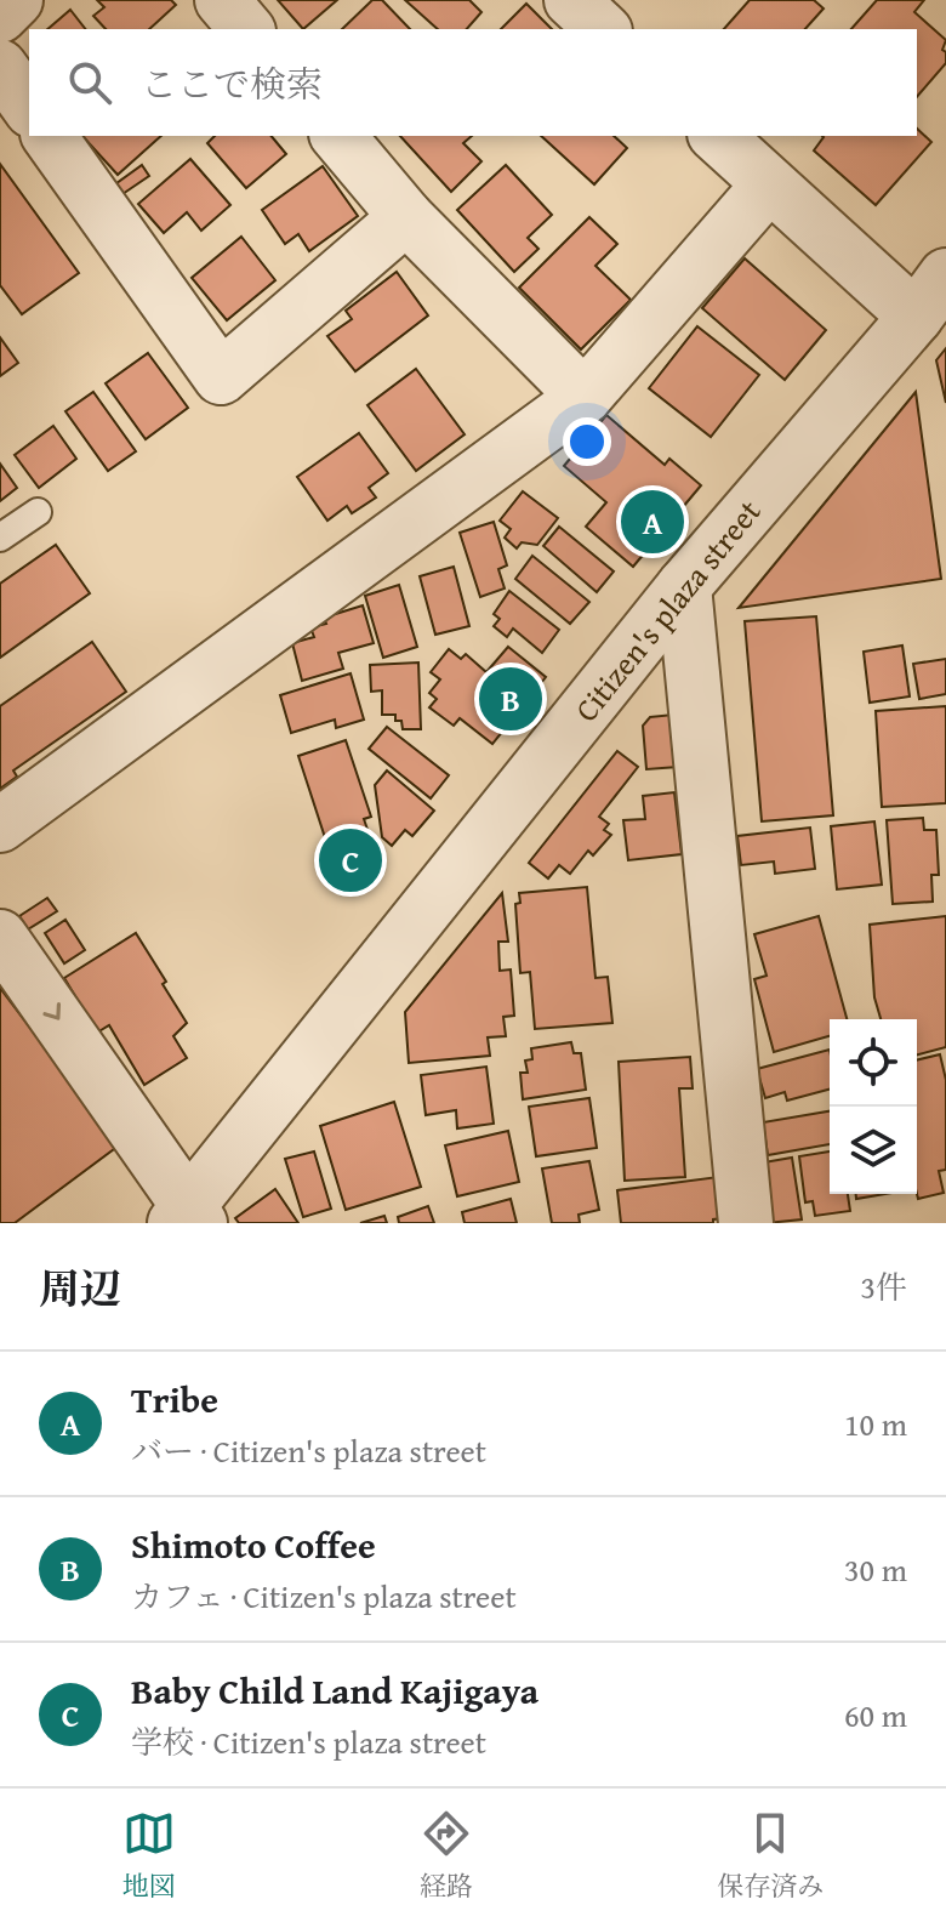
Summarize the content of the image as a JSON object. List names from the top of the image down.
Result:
{
  "streets": {
    "street": ["Citizen's plaza street"]
  },
  "page": {
    "search": "ここで検索",
    "pins": ["A", "B", "C"],
    "heading": ["周辺", "3件"],
    "list": [
      {
        "mark": "A",
        "name": "Tribe",
        "note": "バー · Citizen's plaza street",
        "value": "10 m"
      },
      {
        "mark": "B",
        "name": "Shimoto Coffee",
        "note": "カフェ · Citizen's plaza street",
        "value": "30 m"
      },
      {
        "mark": "C",
        "name": "Baby Child Land Kajigaya",
        "note": "学校 · Citizen's plaza street",
        "value": "60 m"
      }
    ],
    "nav": ["地図", "経路", "保存済み"]
  }
}
